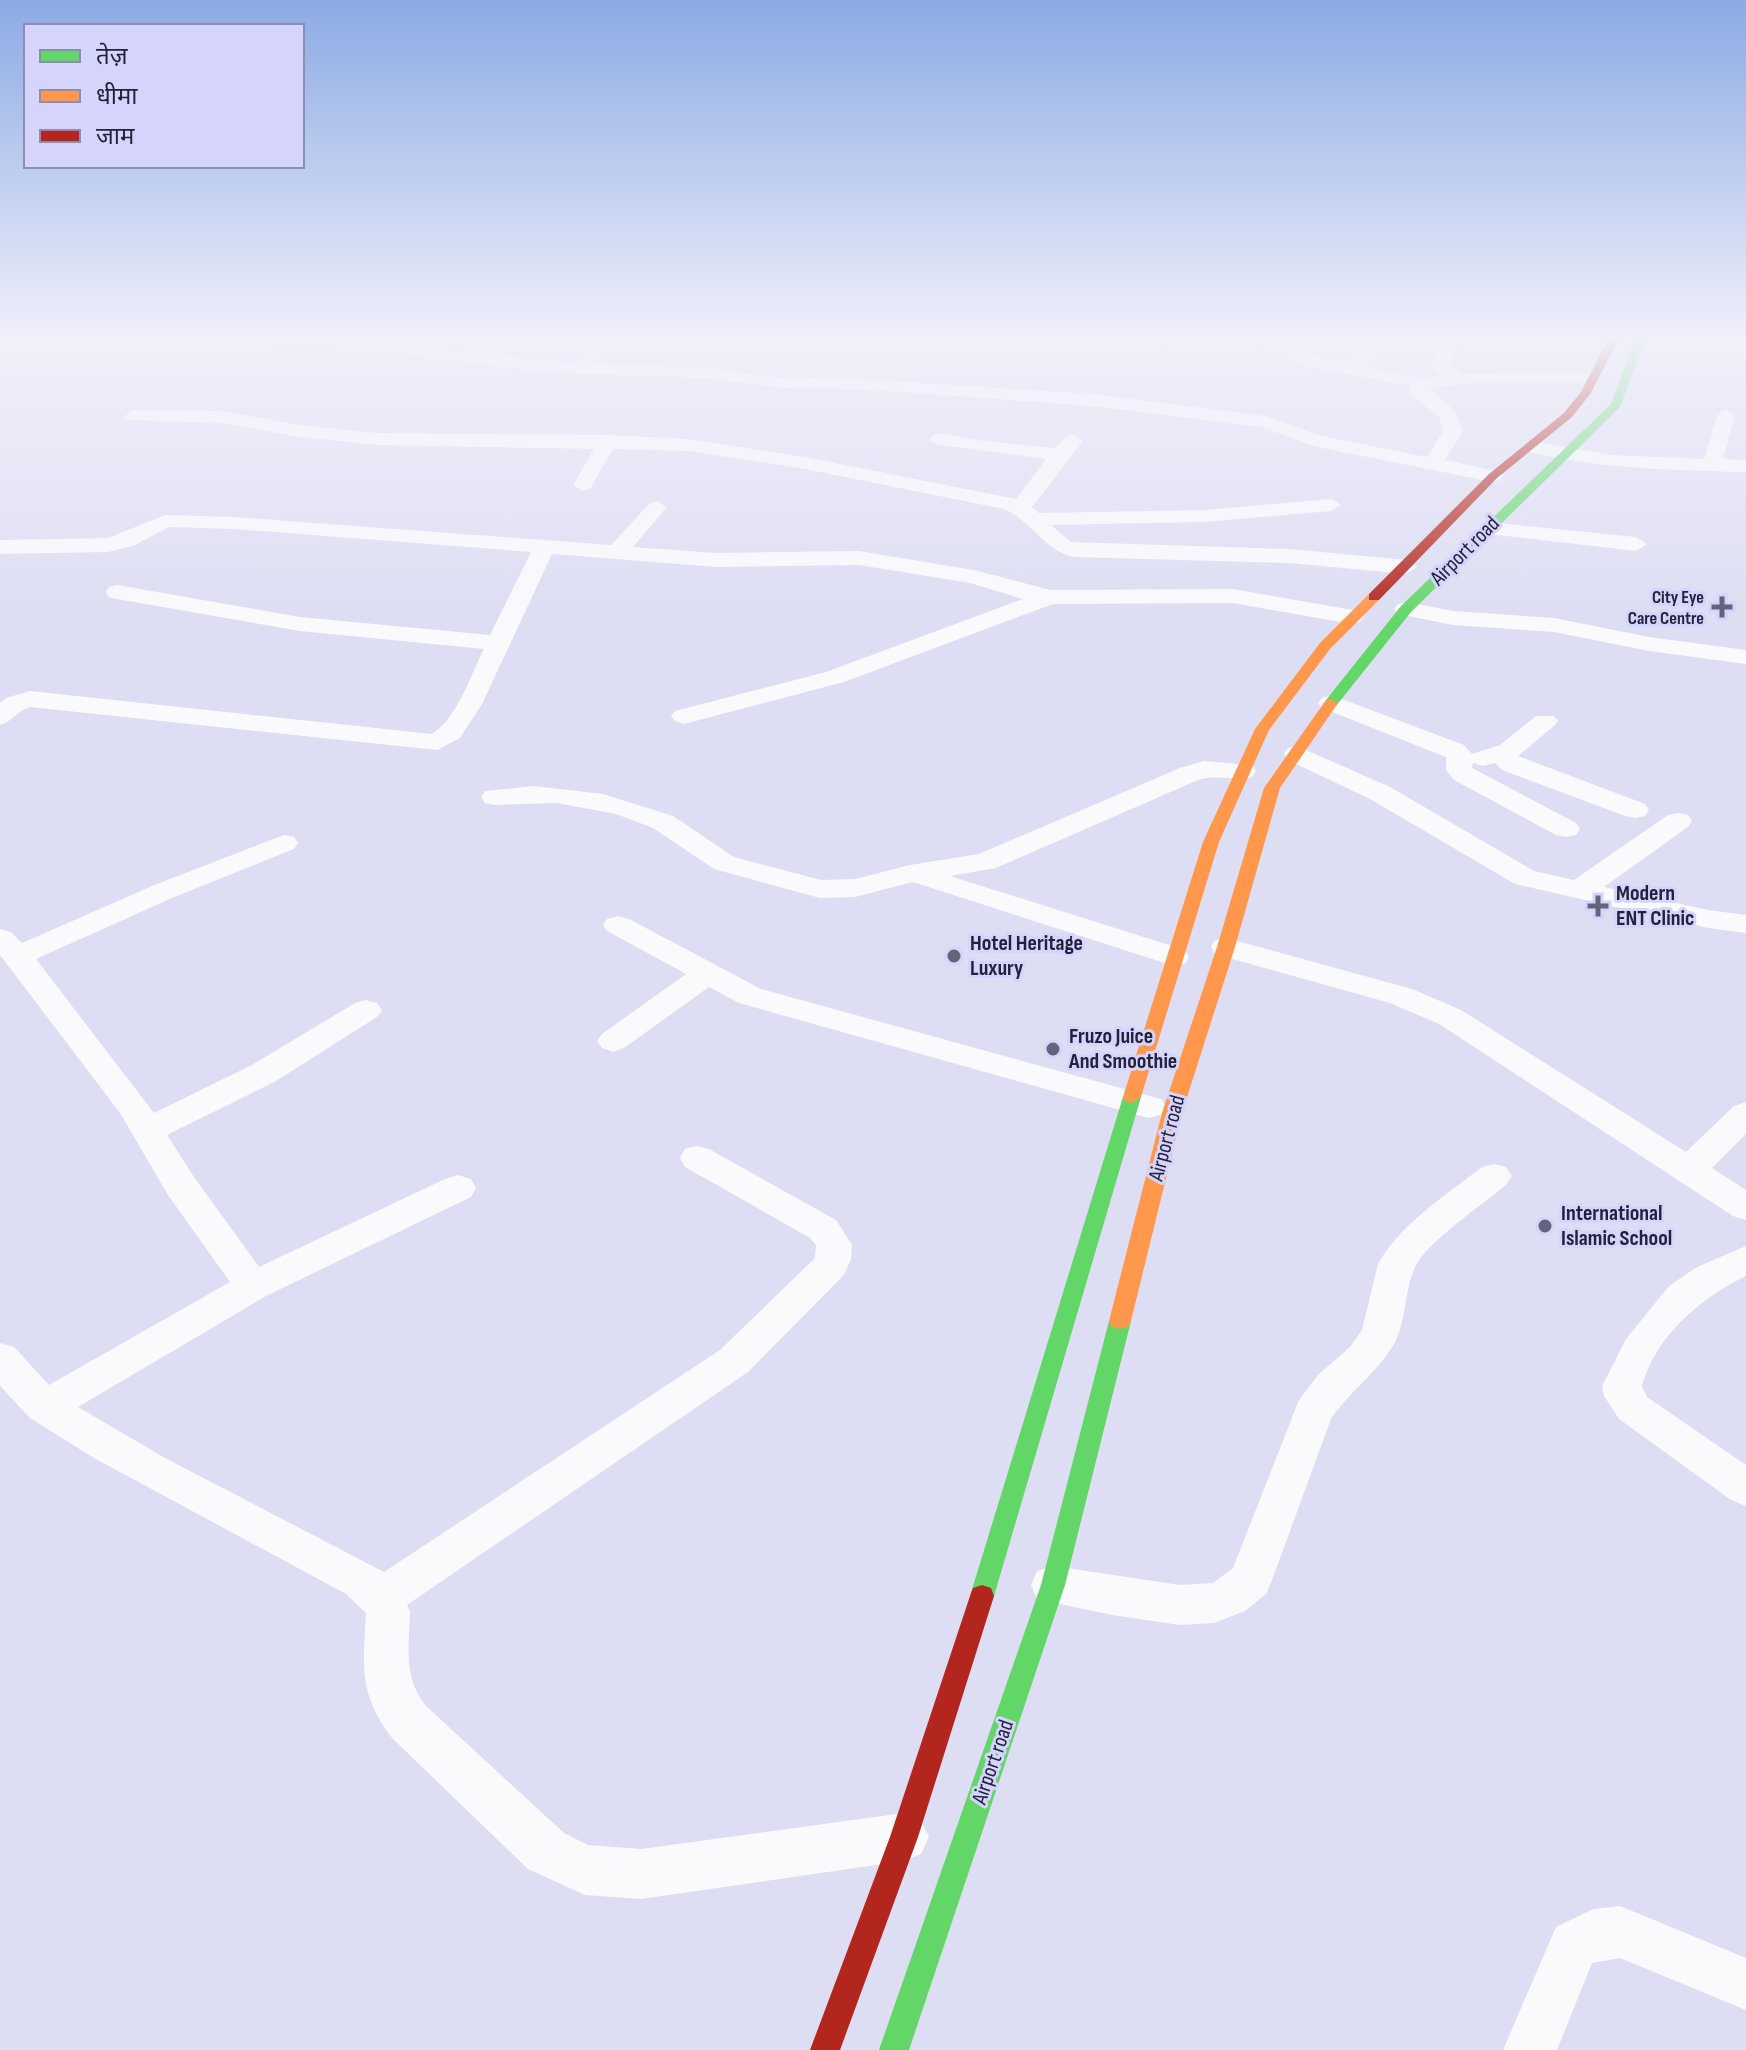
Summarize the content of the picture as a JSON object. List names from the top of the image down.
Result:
{
  "streets": {
    "main road": ["Airport road"]
  },
  "places": {
    "health": ["City Eye Care Centre", "Modern ENT Clinic"],
    "other": ["Hotel Heritage Luxury", "Fruzo Juice And Smoothie", "International Islamic School"]
  },
  "legend": ["तेज़", "धीमा", "जाम"]
}
